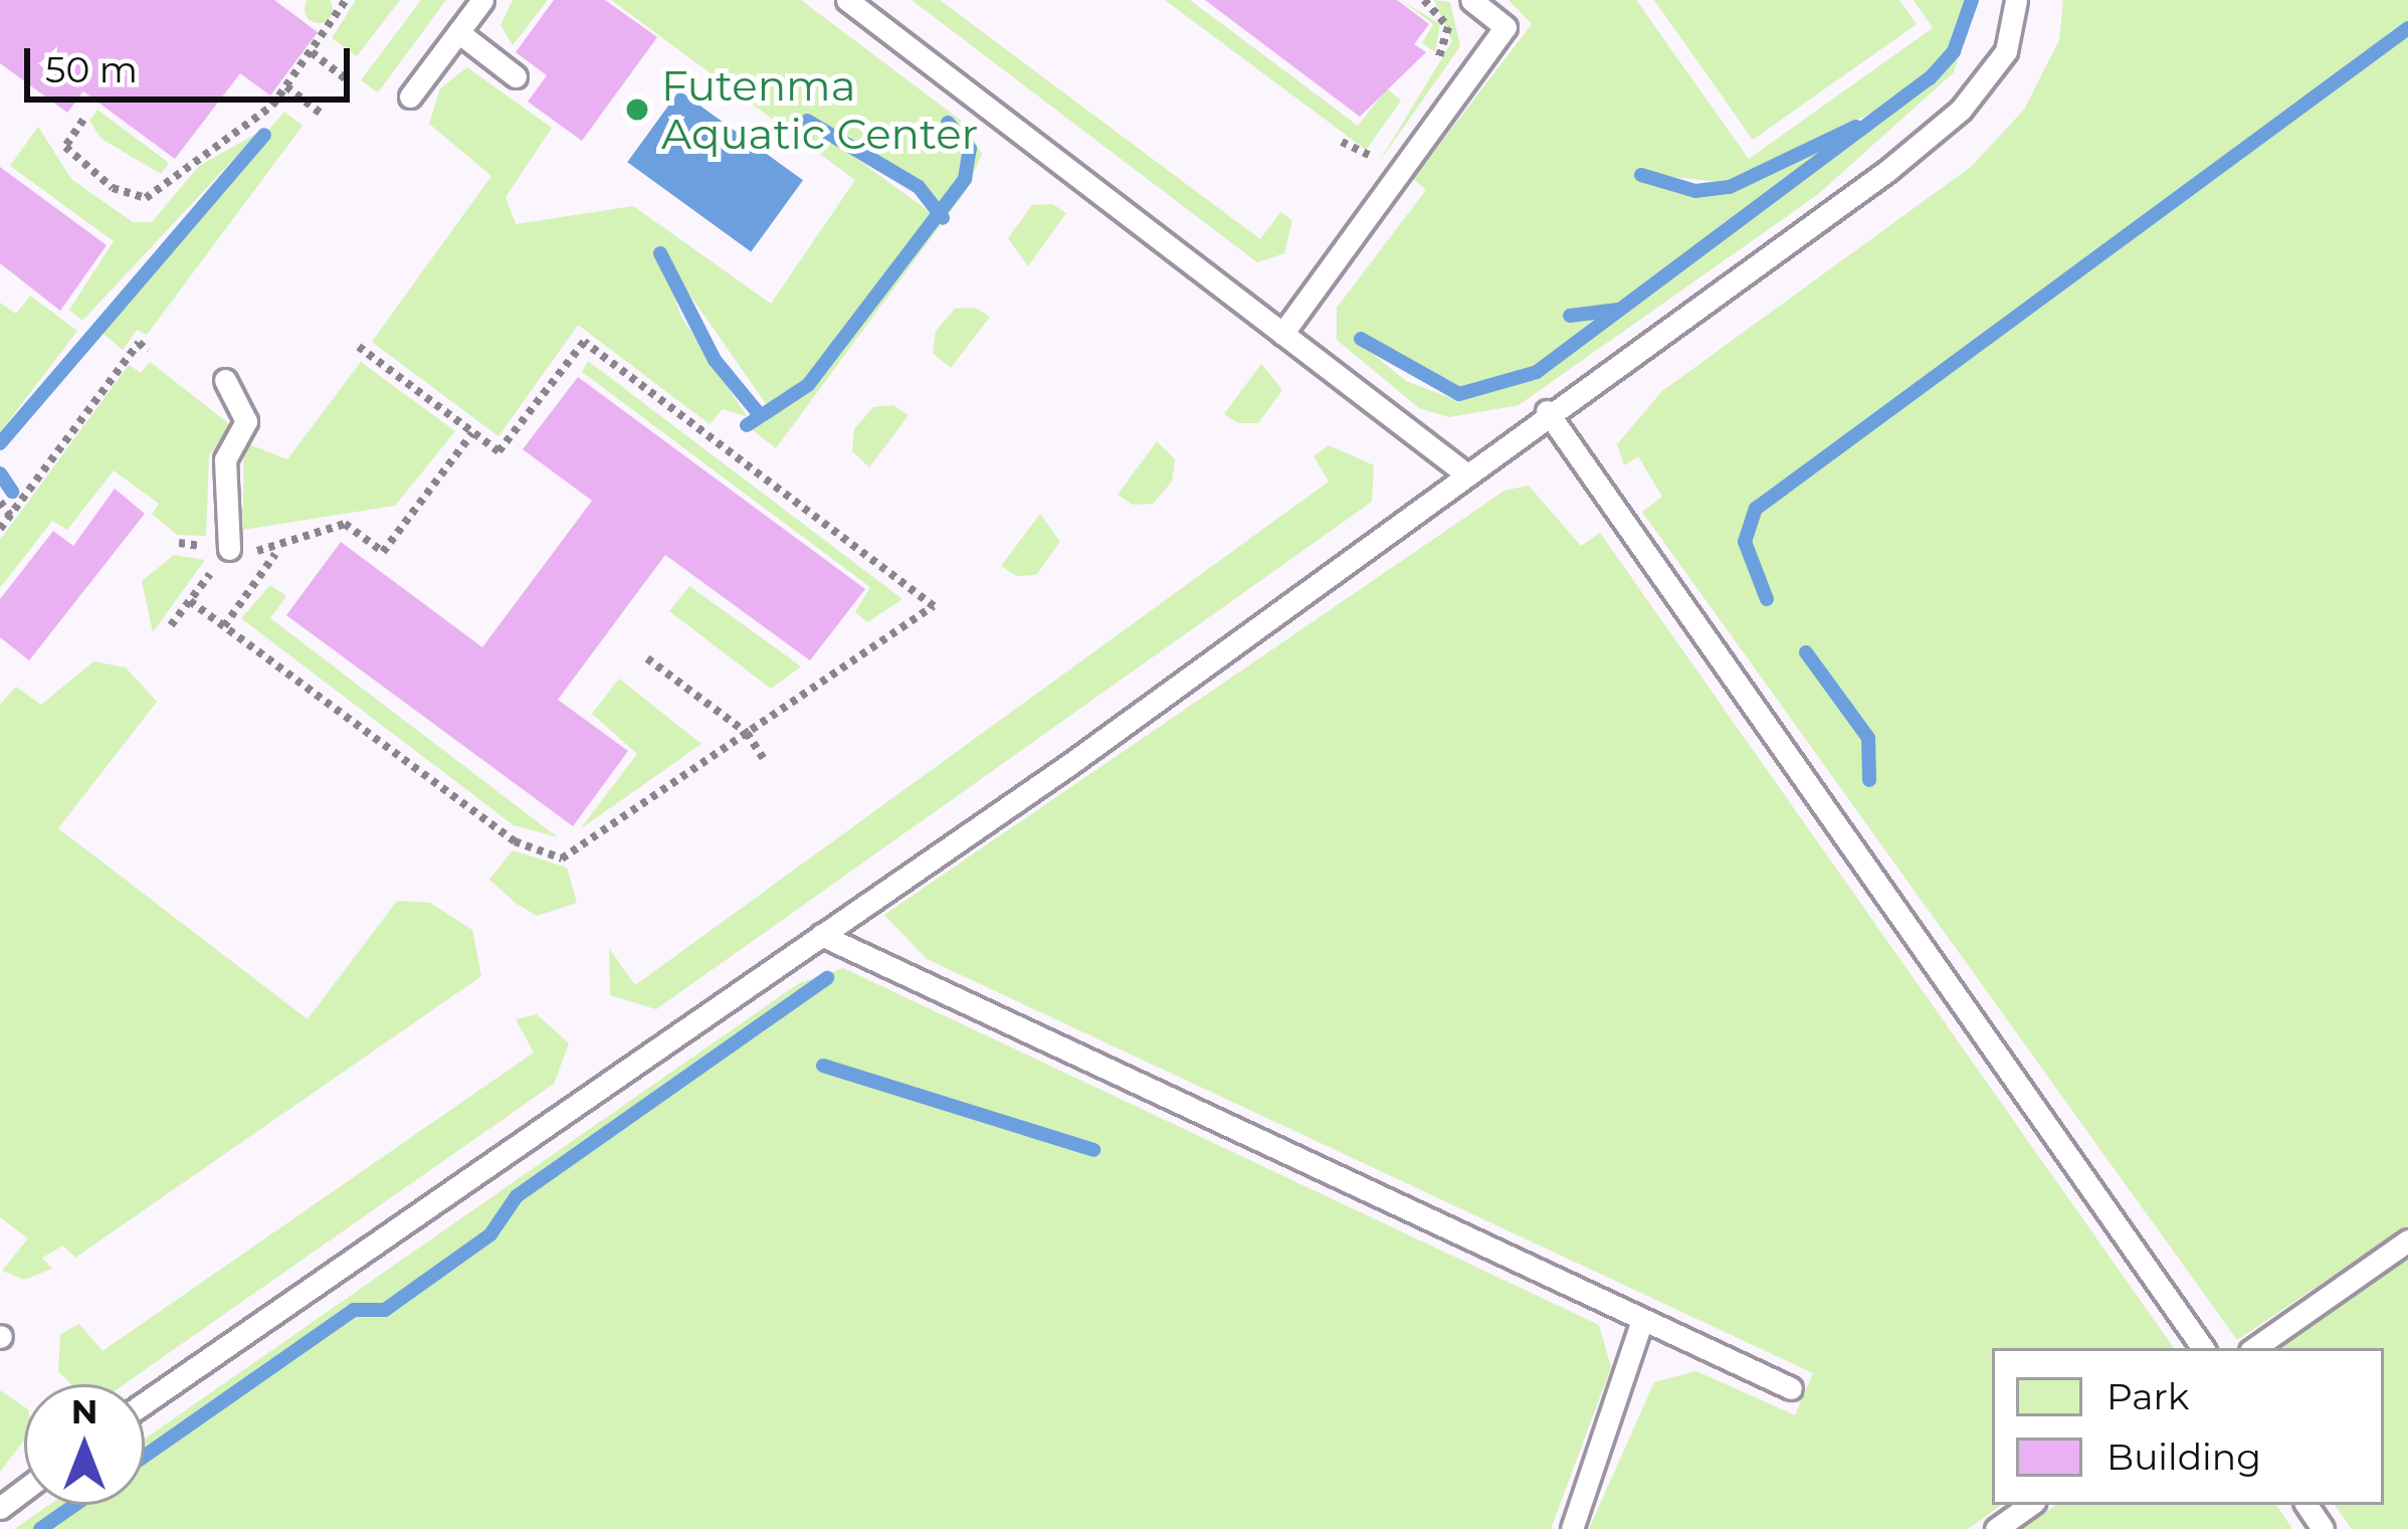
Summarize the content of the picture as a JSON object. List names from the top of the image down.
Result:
{
  "places": ["Futenma Aquatic Center"],
  "legend": ["Park", "Building"],
  "scale_bar": "50 m",
  "north": "top"
}
